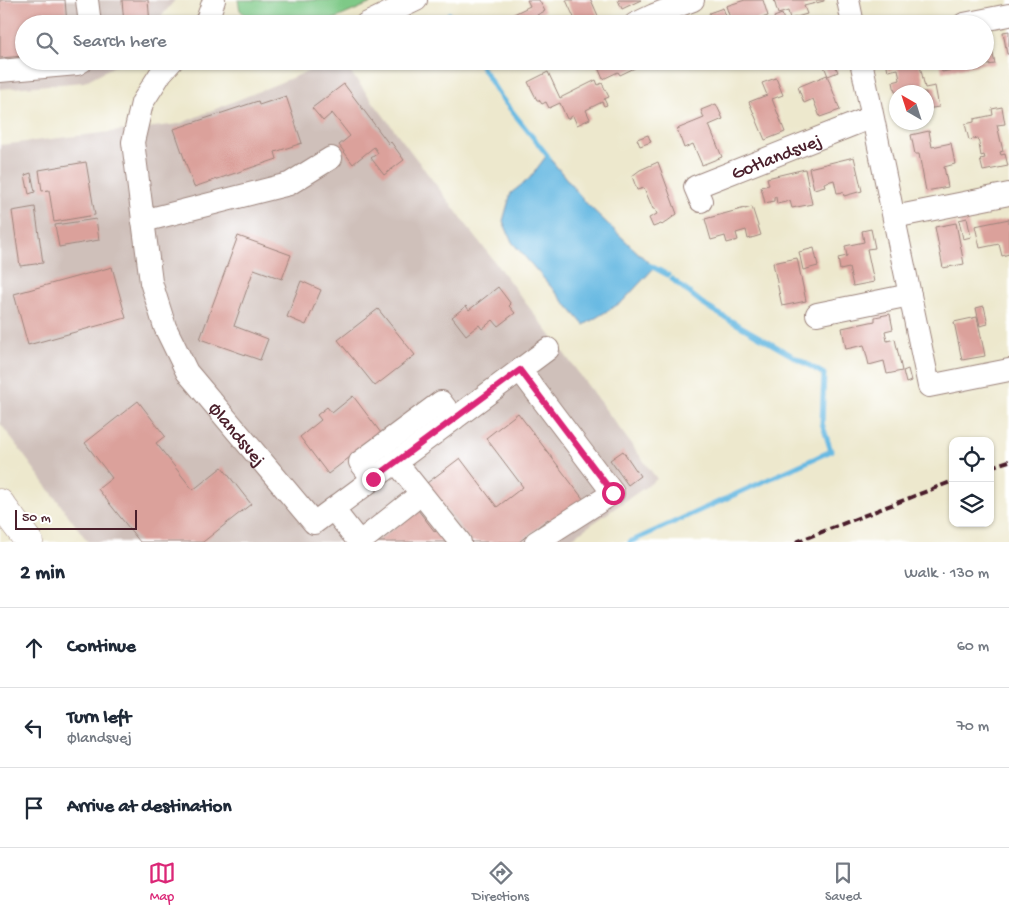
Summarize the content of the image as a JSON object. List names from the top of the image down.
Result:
{
  "streets": {
    "street": ["Gotlandsvej", "Ølandsvej"]
  },
  "scale_bar": "50 m",
  "north": "top left",
  "page": {
    "search": "Search here",
    "scale": "50 m",
    "heading": ["2 min", "Walk · 130 m"],
    "list": [
      ["Continue", "60 m"],
      ["Turn left", "Ølandsvej", "70 m"],
      "Arrive at destination"
    ],
    "nav": ["Map", "Directions", "Saved"]
  }
}
